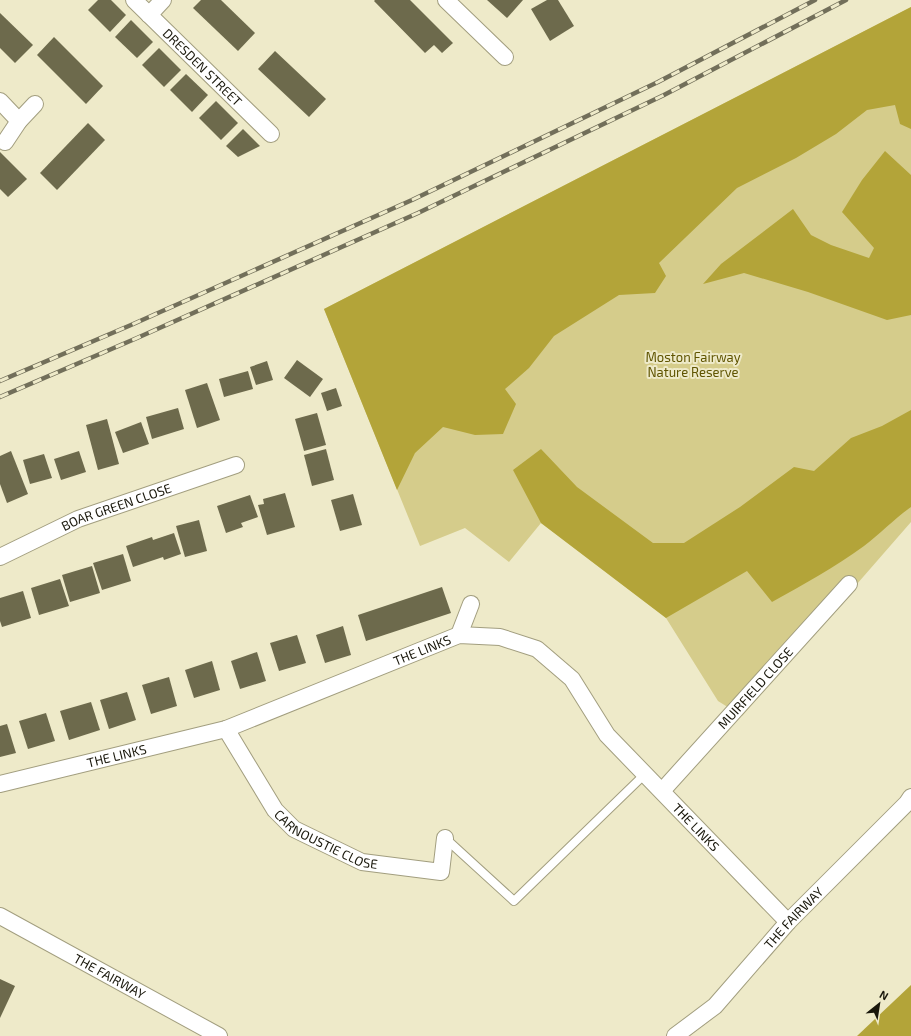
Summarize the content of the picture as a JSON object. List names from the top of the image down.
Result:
{
  "streets": {
    "street": [
      "DRESDEN STREET",
      "BOAR GREEN CLOSE",
      "THE LINKS",
      "MUIRFIELD CLOSE",
      "CARNOUSTIE CLOSE",
      "THE FAIRWAY"
    ]
  },
  "crossings": [
    ["THE LINKS", "MUIRFIELD CLOSE"],
    ["THE LINKS", "CARNOUSTIE CLOSE"],
    ["THE LINKS", "THE FAIRWAY"]
  ],
  "parks": ["Moston Fairway Nature Reserve"],
  "north": "top right"
}
